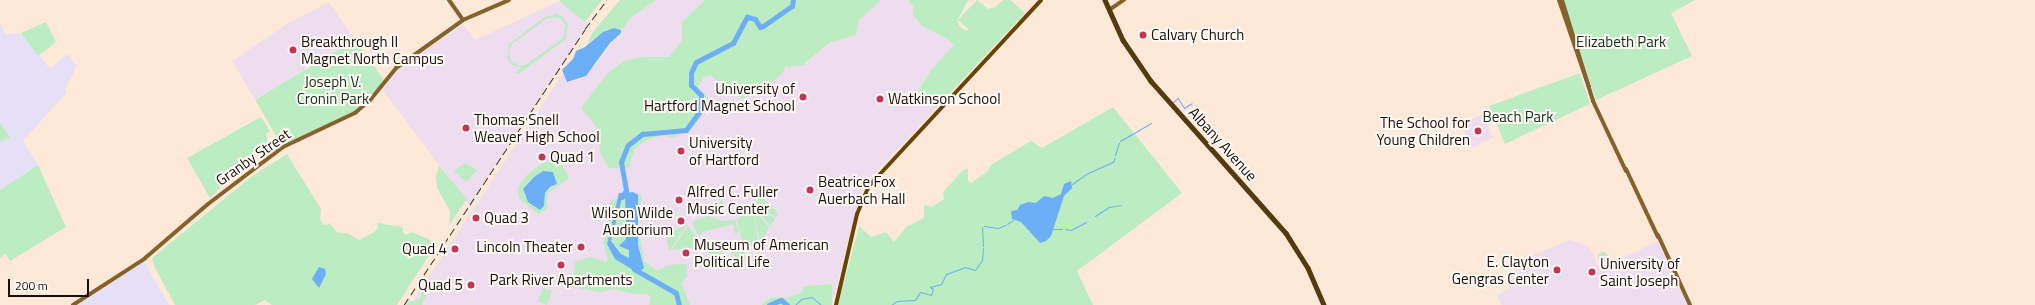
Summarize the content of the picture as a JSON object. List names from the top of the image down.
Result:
{
  "streets": {
    "highway": ["Albany Avenue"],
    "main road": ["Granby Street"]
  },
  "parks": ["Elizabeth Park", "Joseph V. Cronin Park", "Beach Park"],
  "places": [
    "Calvary Church",
    "Breakthrough II Magnet North Campus",
    "University of Hartford Magnet School",
    "Watkinson School",
    "Thomas Snell Weaver High School",
    "The School for Young Children",
    "University of Hartford",
    "Quad 1",
    "Beatrice Fox Auerbach Hall",
    "Alfred C. Fuller Music Center",
    "Quad 3",
    "Wilson Wilde Auditorium",
    "Lincoln Theater",
    "Quad 4",
    "Museum of American Political Life",
    "Park River Apartments",
    "E. Clayton Gengras Center",
    "University of Saint Joseph",
    "Quad 5"
  ],
  "scale_bar": "200 m"
}
